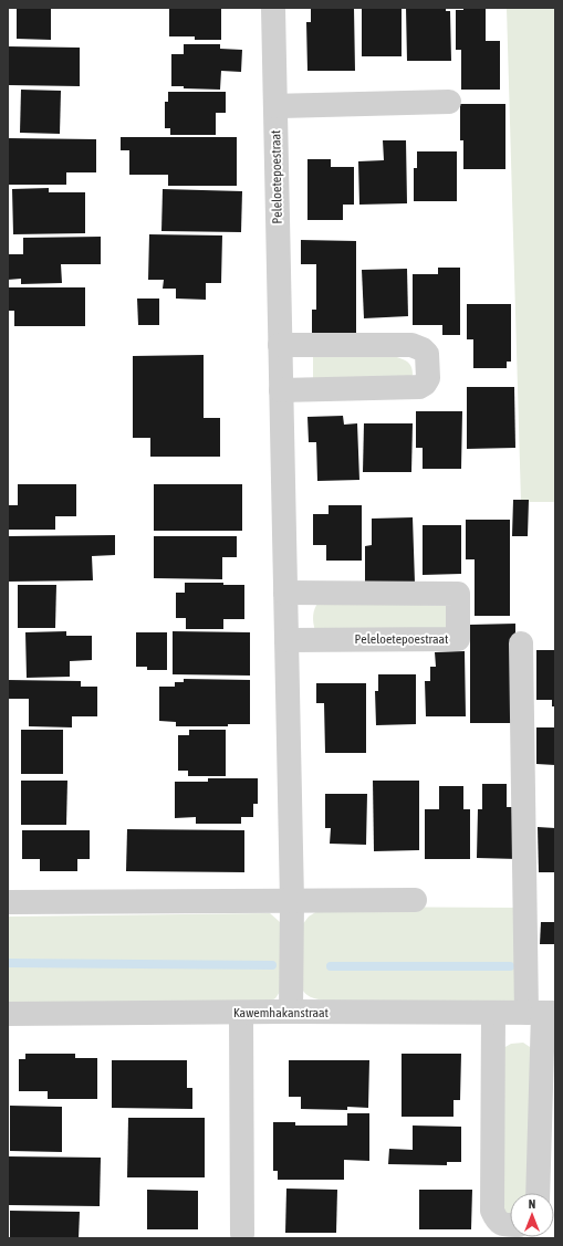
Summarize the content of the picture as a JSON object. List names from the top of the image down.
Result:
{
  "streets": {
    "street": ["Peleloetepoestraat", "Kawemhakanstraat"]
  },
  "crossings": [
    ["Peleloetepoestraat", "Kawemhakanstraat"]
  ],
  "north": "top"
}
